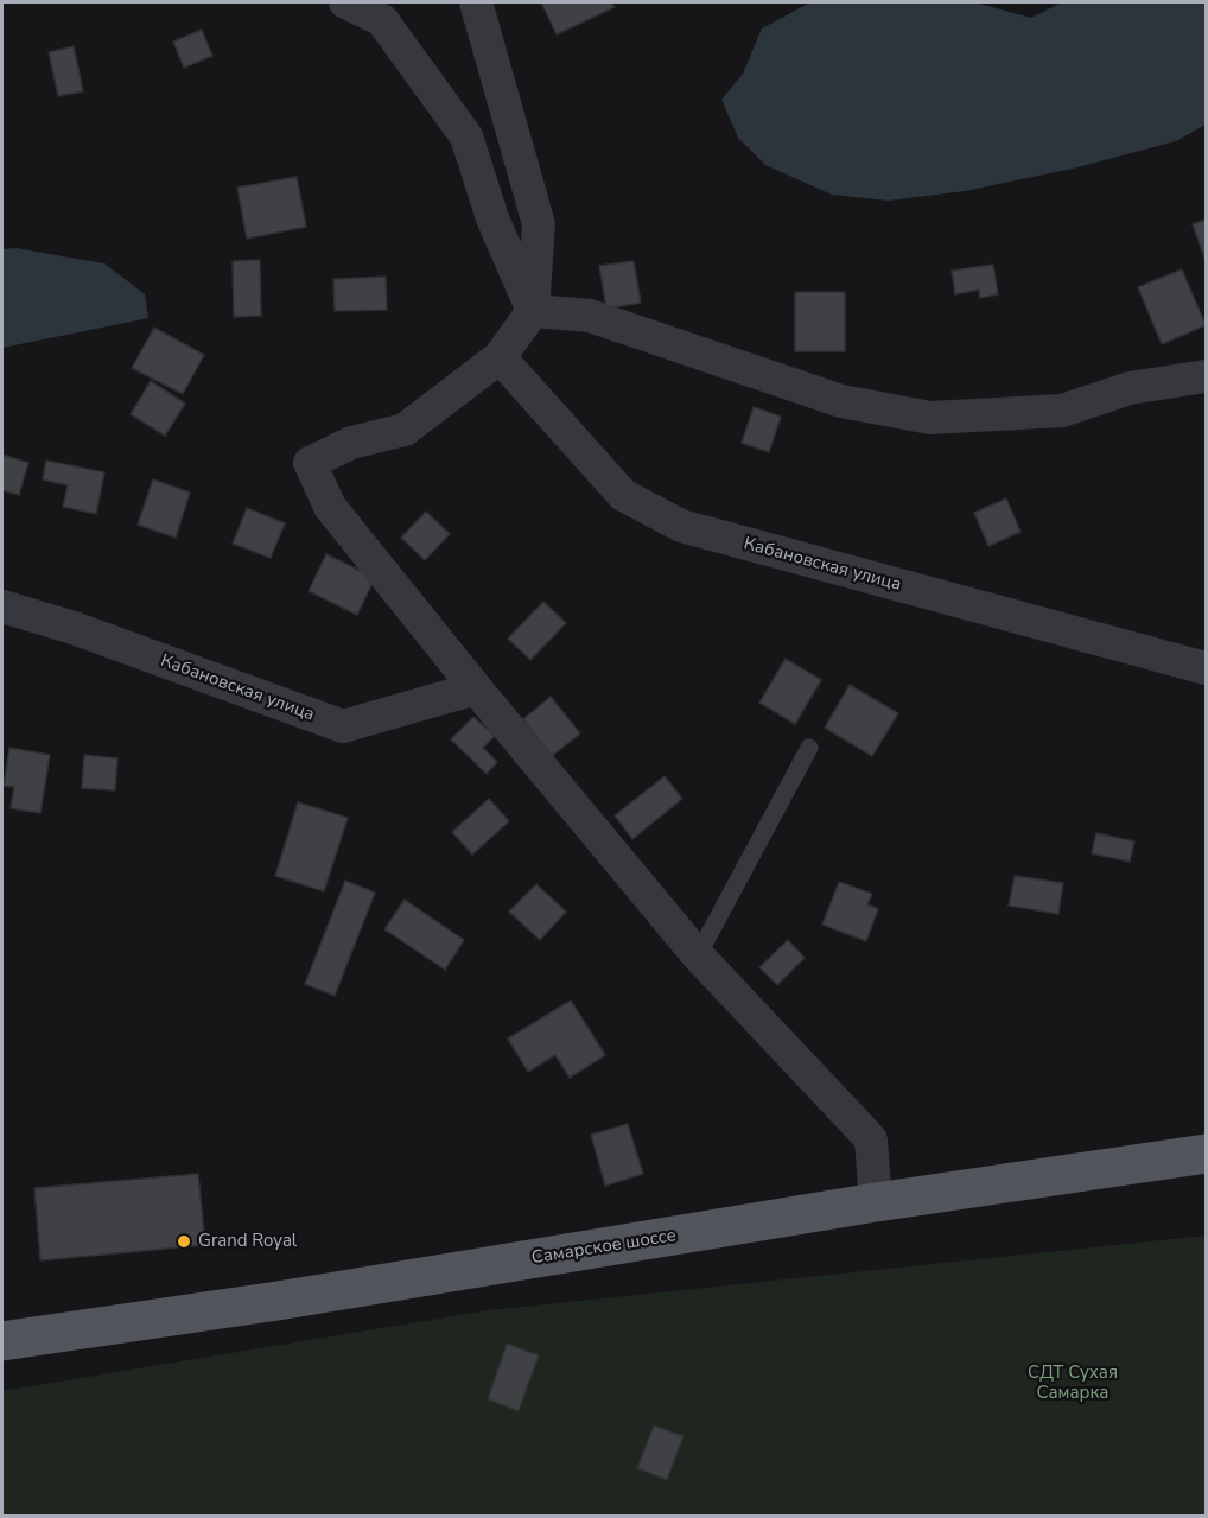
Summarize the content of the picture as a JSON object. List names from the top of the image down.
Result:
{
  "streets": {
    "main road": ["Самарское шоссе"],
    "street": ["Кабановская улица"]
  },
  "parks": ["СДТ Сухая Самарка"],
  "places": ["Grand Royal"]
}
